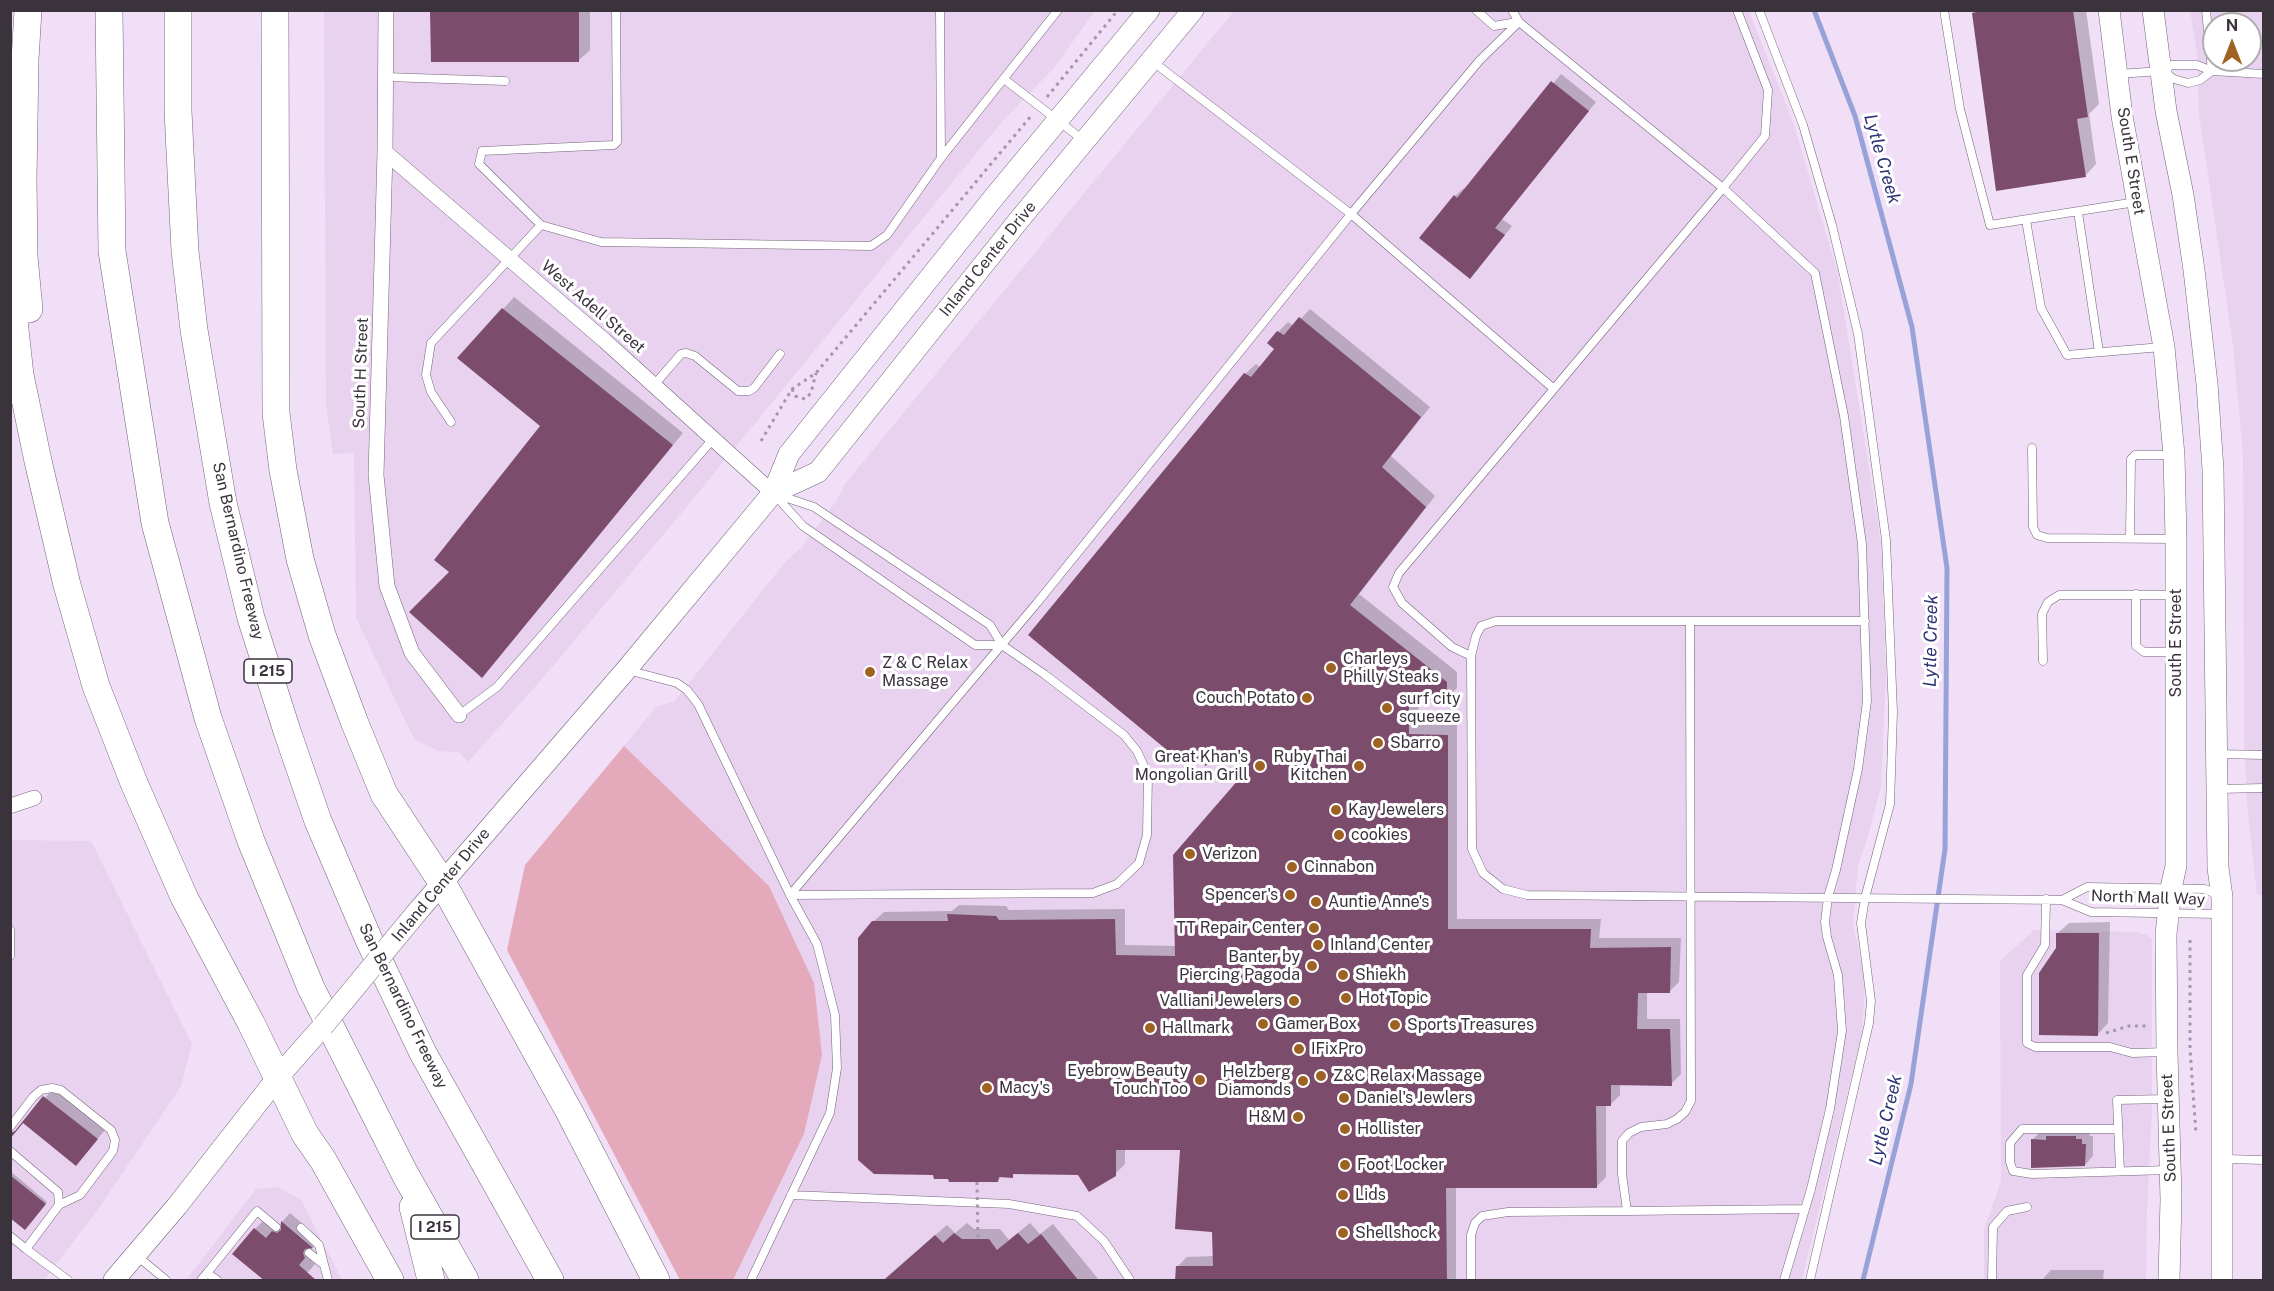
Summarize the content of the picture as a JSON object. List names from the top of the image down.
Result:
{
  "streets": {
    "highway": ["San Bernardino Freeway", "I 215"],
    "main road": ["South E Street", "Inland Center Drive"],
    "street": ["West Adell Street", "South H Street"],
    "lane": ["North Mall Way"]
  },
  "crossings": [
    ["South E Street", "North Mall Way"],
    ["Inland Center Drive", "West Adell Street"],
    ["West Adell Street", "South H Street"]
  ],
  "water": ["Lytle Creek"],
  "places": [
    "Charleys Philly Steaks",
    "Z & C Relax Massage",
    "Couch Potato",
    "surf city squeeze",
    "Sbarro",
    "Great Khan's Mongolian Grill",
    "Ruby Thai Kitchen",
    "Kay Jewelers",
    "cookies",
    "Verizon",
    "Cinnabon",
    "Spencer's",
    "Auntie Anne's",
    "TT Repair Center",
    "Inland Center",
    "Banter by Piercing Pagoda",
    "Shiekh",
    "Hot Topic",
    "Valliani Jewelers",
    "Gamer Box",
    "Sports Treasures",
    "Hallmark",
    "IFixPro",
    "Z&C Relax Massage",
    "Eyebrow Beauty Touch Too",
    "Helzberg Diamonds",
    "Macy's",
    "Daniel's Jewlers",
    "H&M",
    "Hollister",
    "Foot Locker",
    "Lids",
    "Shellshock"
  ],
  "north": "top"
}
